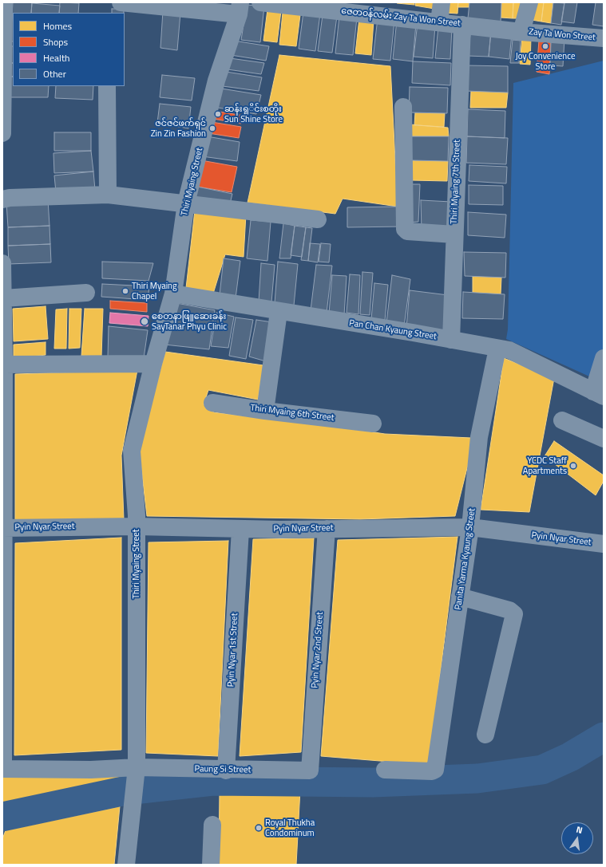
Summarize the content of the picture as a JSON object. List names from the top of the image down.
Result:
{
  "streets": {
    "street": [
      "ဇေတ၀န်လမ်း Zay Ta Won Street",
      "Zay Ta Won Street",
      "Thiri Myaing Street",
      "Thiri Myaing 7th Street",
      "Pan Chan Kyaung Street",
      "Thiri Myaing 6th Street",
      "Pyin Nyar Street",
      "Panita Yarma Kyaung Street",
      "Pyin Nyar 1st Street",
      "Pyin Nyar 2nd Street",
      "Paung Si Street"
    ]
  },
  "crossings": [
    ["ဇေတ၀န်လမ်း Zay Ta Won Street", "Zay Ta Won Street"],
    ["ဇေတ၀န်လမ်း Zay Ta Won Street", "Thiri Myaing 7th Street"],
    ["Thiri Myaing Street", "Pan Chan Kyaung Street"],
    ["Thiri Myaing Street", "Pyin Nyar Street"],
    ["Thiri Myaing Street", "Paung Si Street"],
    ["Thiri Myaing 7th Street", "Pan Chan Kyaung Street"],
    ["Pan Chan Kyaung Street", "Panita Yarma Kyaung Street"],
    ["Pyin Nyar Street", "Panita Yarma Kyaung Street"],
    ["Pyin Nyar Street", "Pyin Nyar 1st Street"],
    ["Pyin Nyar Street", "Pyin Nyar 2nd Street"],
    ["Pyin Nyar 1st Street", "Paung Si Street"],
    ["Pyin Nyar 2nd Street", "Paung Si Street"]
  ],
  "places": [
    "Joy Convenience Store",
    "ဆန်းရှုိင်းစတိုး Sun Shine Store",
    "ဇင်ဇင်ဖက်ရှင် Zin Zin Fashion",
    "Thiri Myaing Chapel",
    "စေတနာဖြူဆေးခန်း SayTanar Phyu Clinic",
    "YCDC Staff Apartments",
    "Royal Thukha Condominum"
  ],
  "legend": [
    "Homes",
    "Shops",
    "Health",
    "Other"
  ],
  "north": "top"
}
